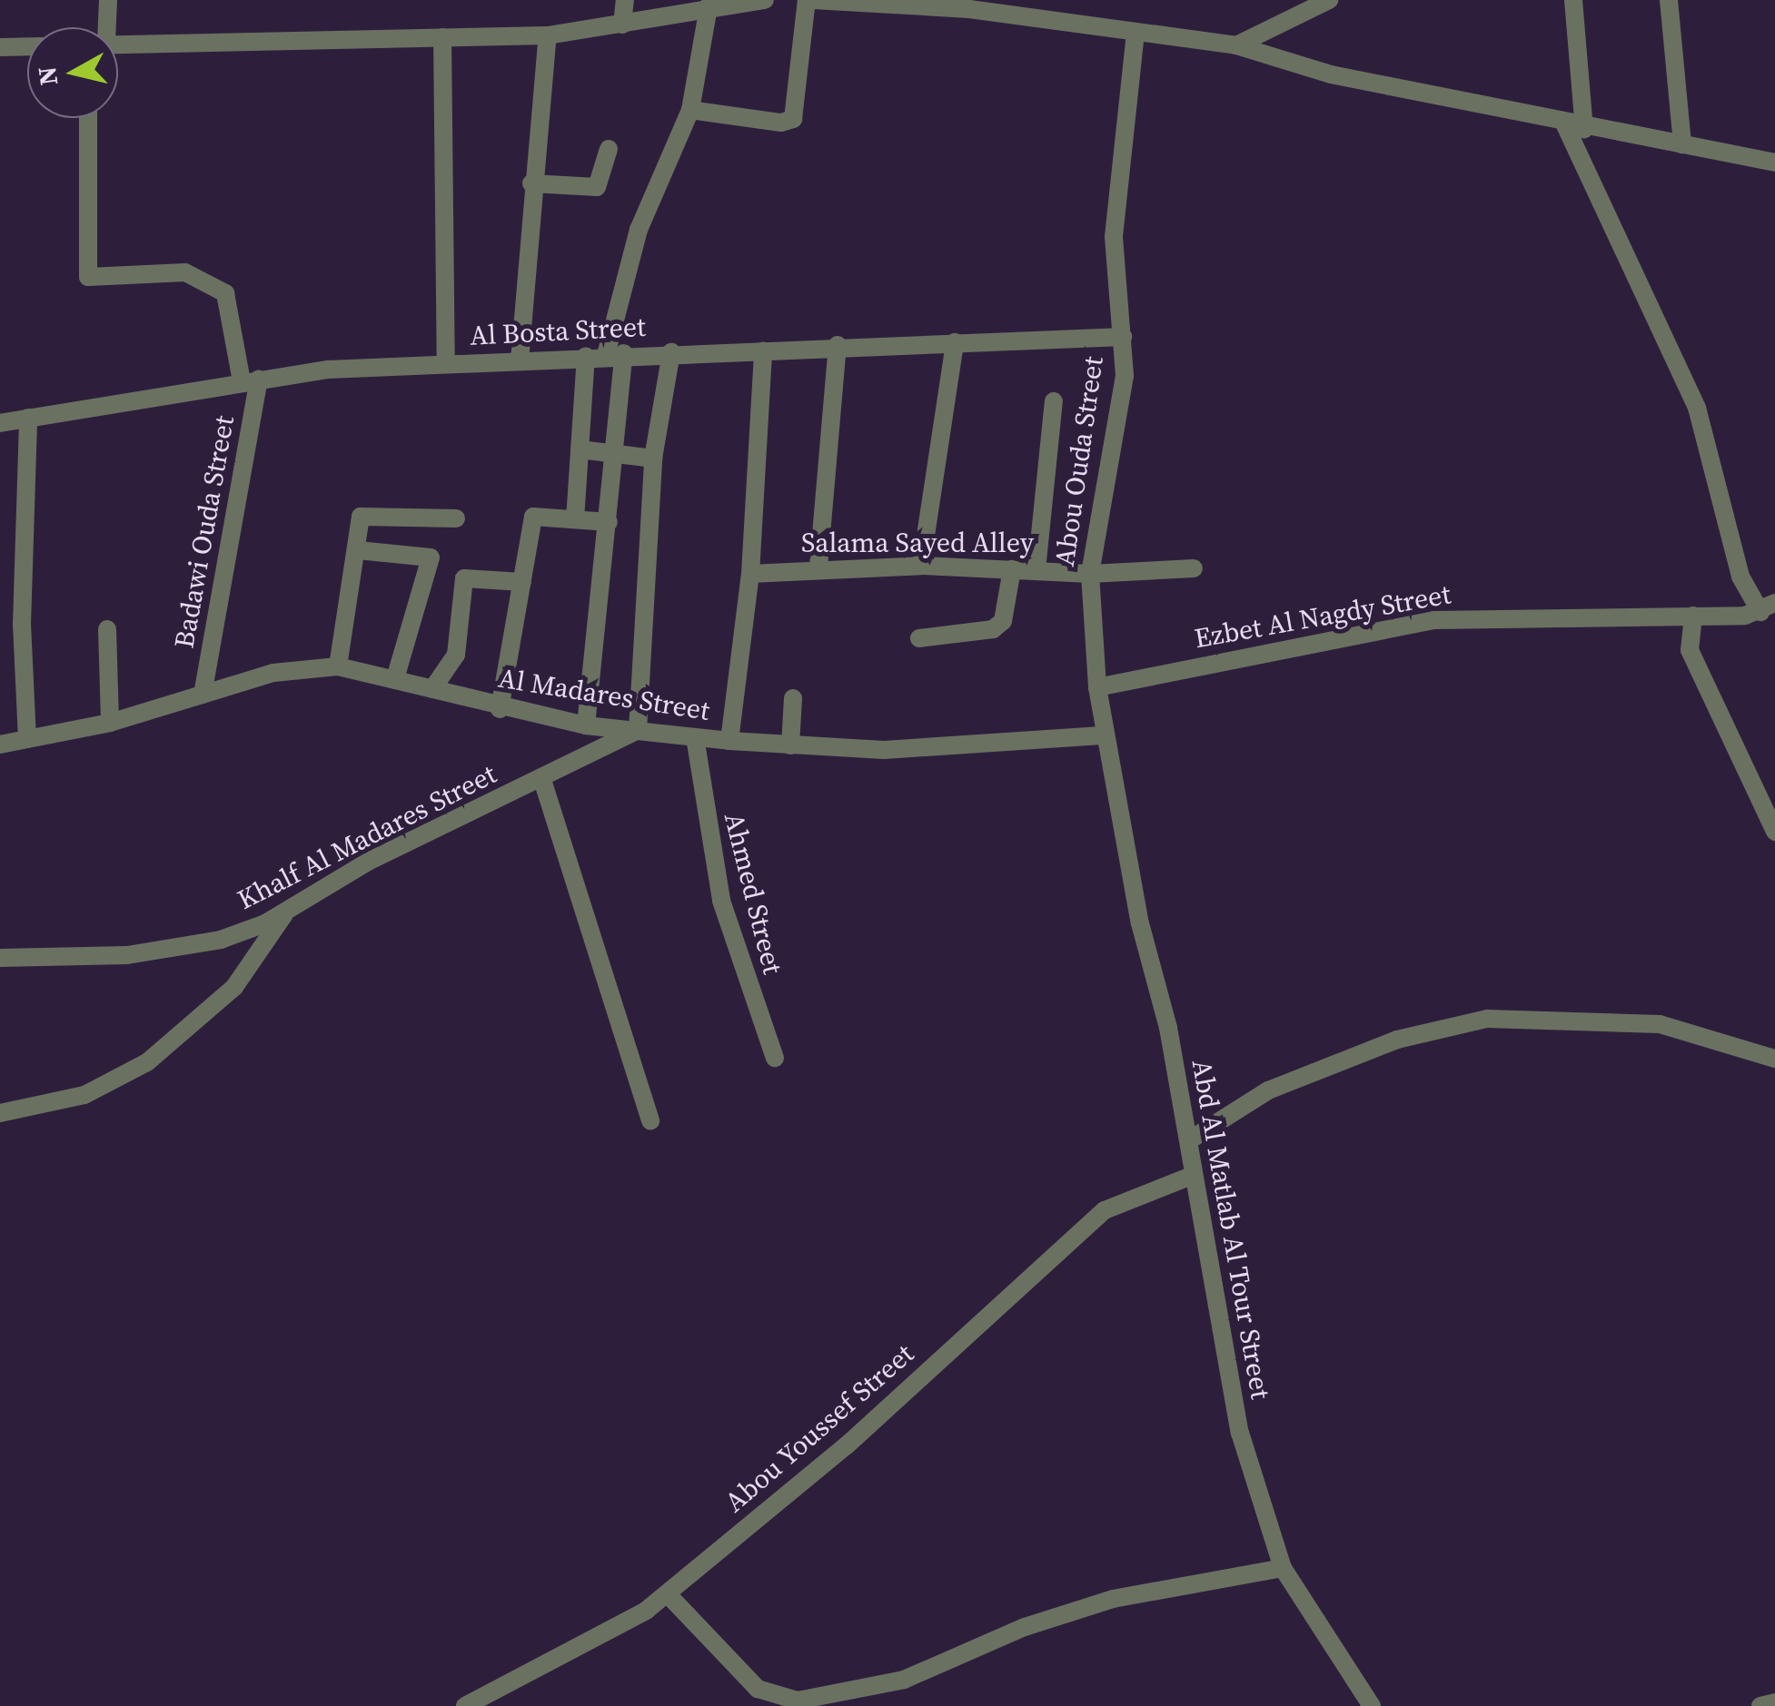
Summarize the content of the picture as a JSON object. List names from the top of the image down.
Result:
{
  "streets": {
    "street": [
      "Al Bosta Street",
      "Abou Ouda Street",
      "Badawi Ouda Street",
      "Salama Sayed Alley",
      "Ezbet Al Nagdy Street",
      "Al Madares Street",
      "Khalf Al Madares Street",
      "Ahmed Street",
      "Abd Al Matlab Al Tour Street",
      "Abou Youssef Street"
    ]
  },
  "crossings": [
    ["Al Bosta Street", "Abou Ouda Street"],
    ["Al Bosta Street", "Badawi Ouda Street"],
    ["Abou Ouda Street", "Salama Sayed Alley"],
    ["Abou Ouda Street", "Ezbet Al Nagdy Street"],
    ["Abou Ouda Street", "Al Madares Street"],
    ["Abou Ouda Street", "Abd Al Matlab Al Tour Street"],
    ["Badawi Ouda Street", "Al Madares Street"],
    ["Al Madares Street", "Khalf Al Madares Street"],
    ["Al Madares Street", "Ahmed Street"],
    ["Al Madares Street", "Abd Al Matlab Al Tour Street"],
    ["Abd Al Matlab Al Tour Street", "Abou Youssef Street"]
  ],
  "north": "left"
}
